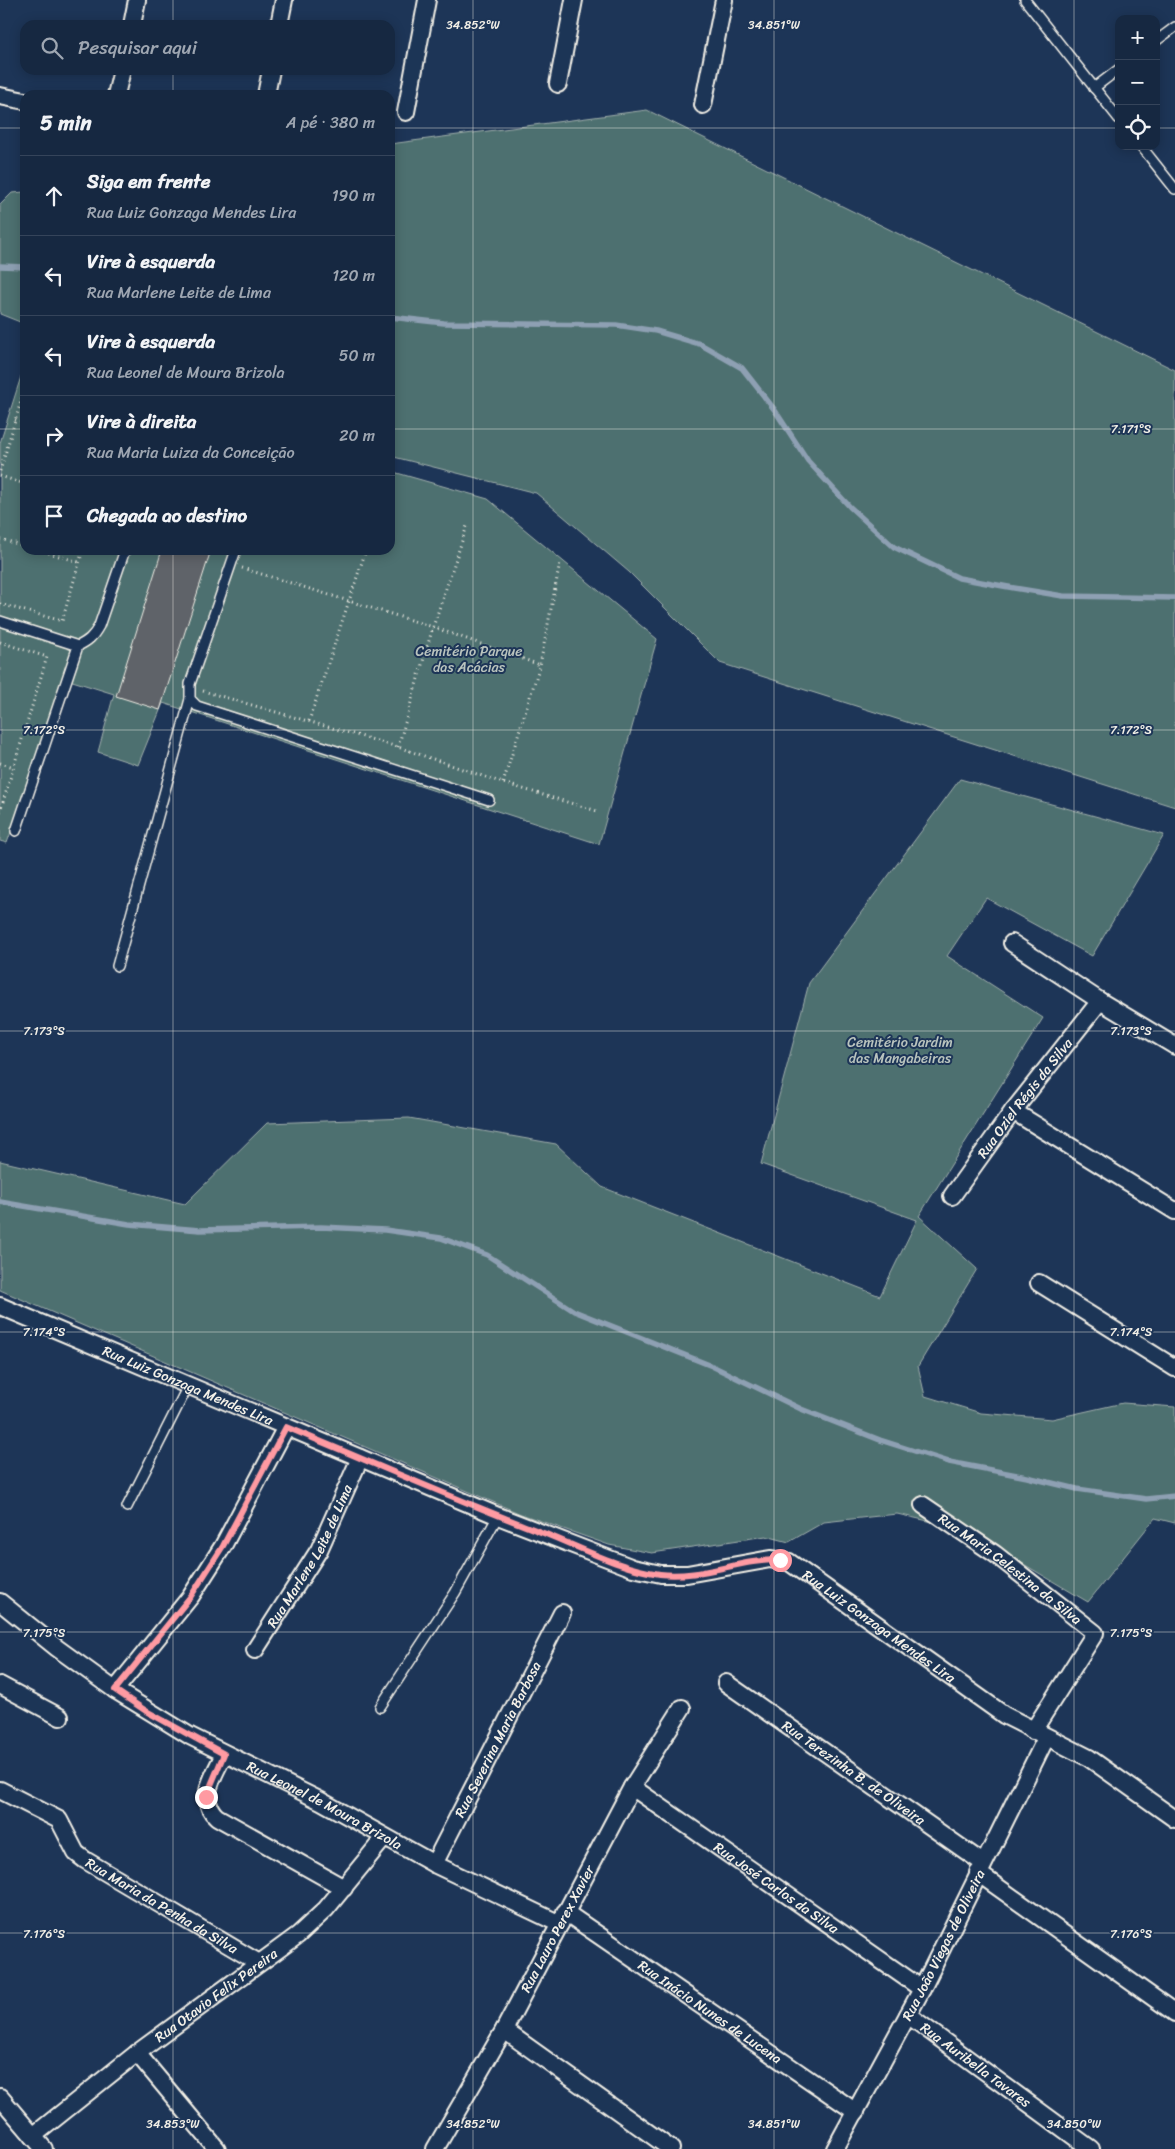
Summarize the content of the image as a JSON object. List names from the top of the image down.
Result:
{
  "streets": {
    "street": [
      "Rua Oziel Régis da Silva",
      "Rua Luiz Gonzaga Mendes Lira",
      "Rua Marlene Leite de Lima",
      "Rua Maria Celestina da Silva",
      "Rua Severina Maria Barbosa",
      "Rua Terezinha B. de Oliveira",
      "Rua Leonel de Moura Brizola",
      "Rua José Carlos da Silva",
      "Rua Maria da Penha da Silva",
      "Rua Lauro Perex Xavier",
      "Rua João Viegas de Oliveira",
      "Rua Otavio Felix Pereira",
      "Rua Inácio Nunes de Lucena",
      "Rua Auribella Tavares"
    ]
  },
  "crossings": [
    ["Rua Luiz Gonzaga Mendes Lira", "Rua Marlene Leite de Lima"],
    ["Rua Luiz Gonzaga Mendes Lira", "Rua João Viegas de Oliveira"],
    ["Rua Maria Celestina da Silva", "Rua João Viegas de Oliveira"],
    ["Rua Severina Maria Barbosa", "Rua Leonel de Moura Brizola"],
    ["Rua Terezinha B. de Oliveira", "Rua João Viegas de Oliveira"],
    ["Rua Leonel de Moura Brizola", "Rua Lauro Perex Xavier"],
    ["Rua Leonel de Moura Brizola", "Rua Otavio Felix Pereira"],
    ["Rua Leonel de Moura Brizola", "Rua Inácio Nunes de Lucena"],
    ["Rua José Carlos da Silva", "Rua Lauro Perex Xavier"],
    ["Rua José Carlos da Silva", "Rua João Viegas de Oliveira"],
    ["Rua Maria da Penha da Silva", "Rua Otavio Felix Pereira"],
    ["Rua Lauro Perex Xavier", "Rua Inácio Nunes de Lucena"],
    ["Rua João Viegas de Oliveira", "Rua Inácio Nunes de Lucena"],
    ["Rua João Viegas de Oliveira", "Rua Auribella Tavares"]
  ],
  "parks": ["Cemitério Parque das Acácias", "Cemitério Jardim das Mangabeiras"],
  "page": {
    "map_buttons": ["+", "−"],
    "search": "Pesquisar aqui",
    "heading": ["5 min", "A pé · 380 m"],
    "list": [
      ["Siga em frente", "Rua Luiz Gonzaga Mendes Lira", "190 m"],
      ["Vire à esquerda", "Rua Marlene Leite de Lima", "120 m"],
      ["Vire à esquerda", "Rua Leonel de Moura Brizola", "50 m"],
      ["Vire à direita", "Rua Maria Luiza da Conceição", "20 m"],
      "Chegada ao destino"
    ]
  },
  "coordinates": [
    "34.852°W",
    "34.851°W",
    "7.171°S",
    "7.172°S",
    "7.173°S",
    "7.174°S",
    "7.175°S",
    "7.176°S",
    "34.853°W",
    "34.850°W"
  ]
}
